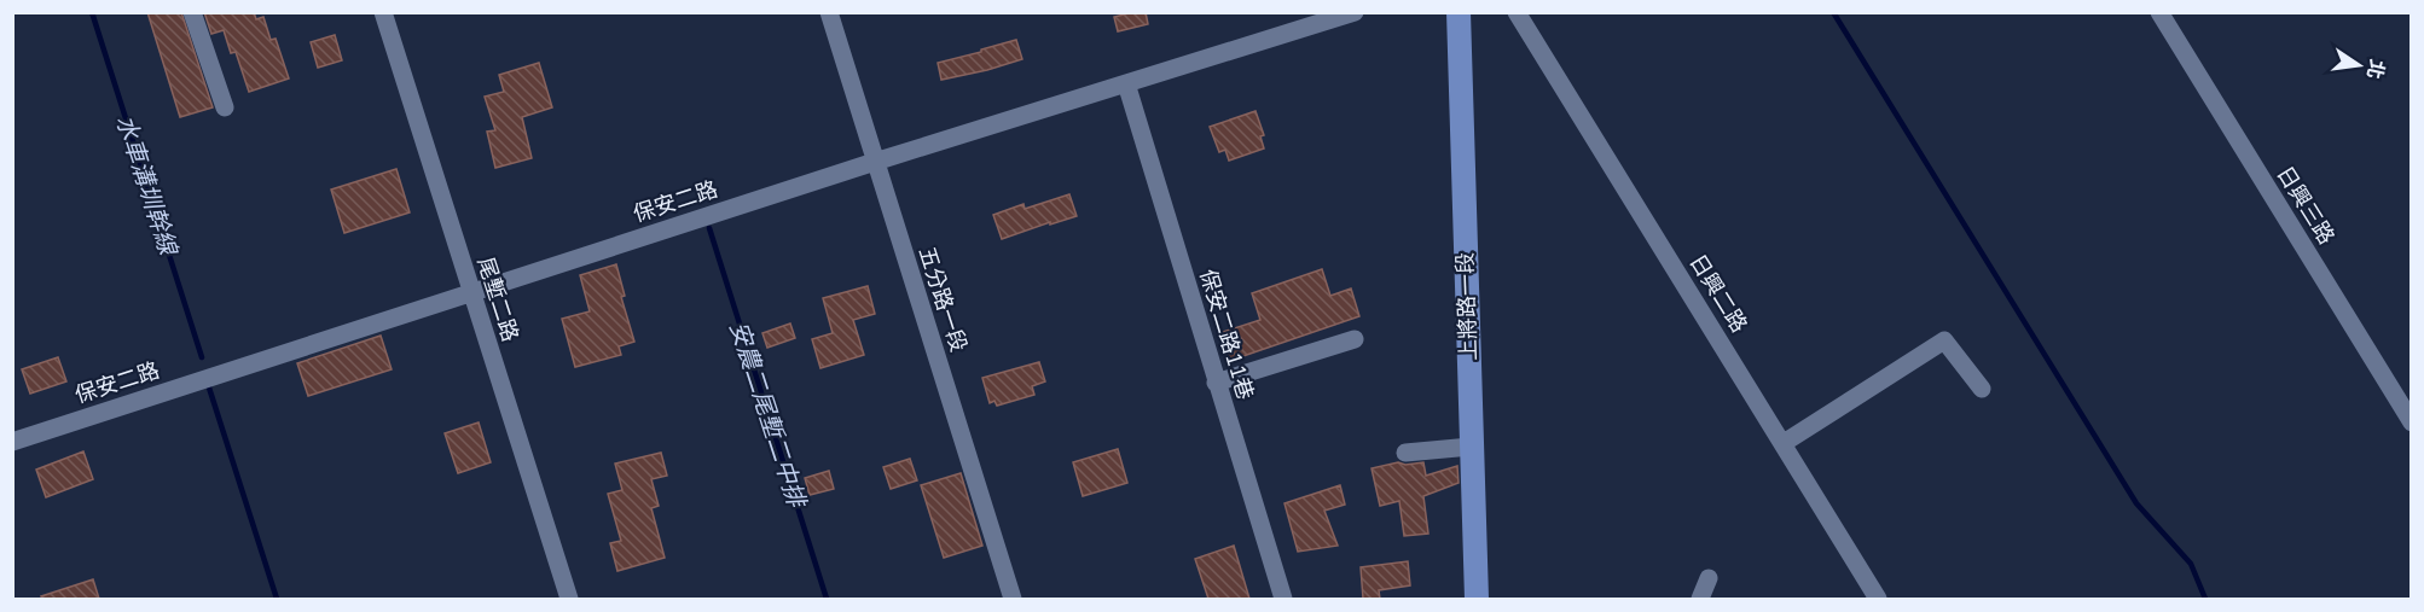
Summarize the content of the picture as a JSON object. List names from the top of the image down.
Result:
{
  "streets": {
    "main road": ["上將路一段"],
    "street": [
      "保安二路",
      "日興三路",
      "日興二路",
      "尾塹二路",
      "五分路一段",
      "保安二路11巷"
    ]
  },
  "crossings": [
    ["保安二路", "尾塹二路"],
    ["保安二路", "五分路一段"],
    ["保安二路", "保安二路11巷"]
  ],
  "water": ["水車溝圳幹線", "安農二尾塹二中排"],
  "north": "right"
}
